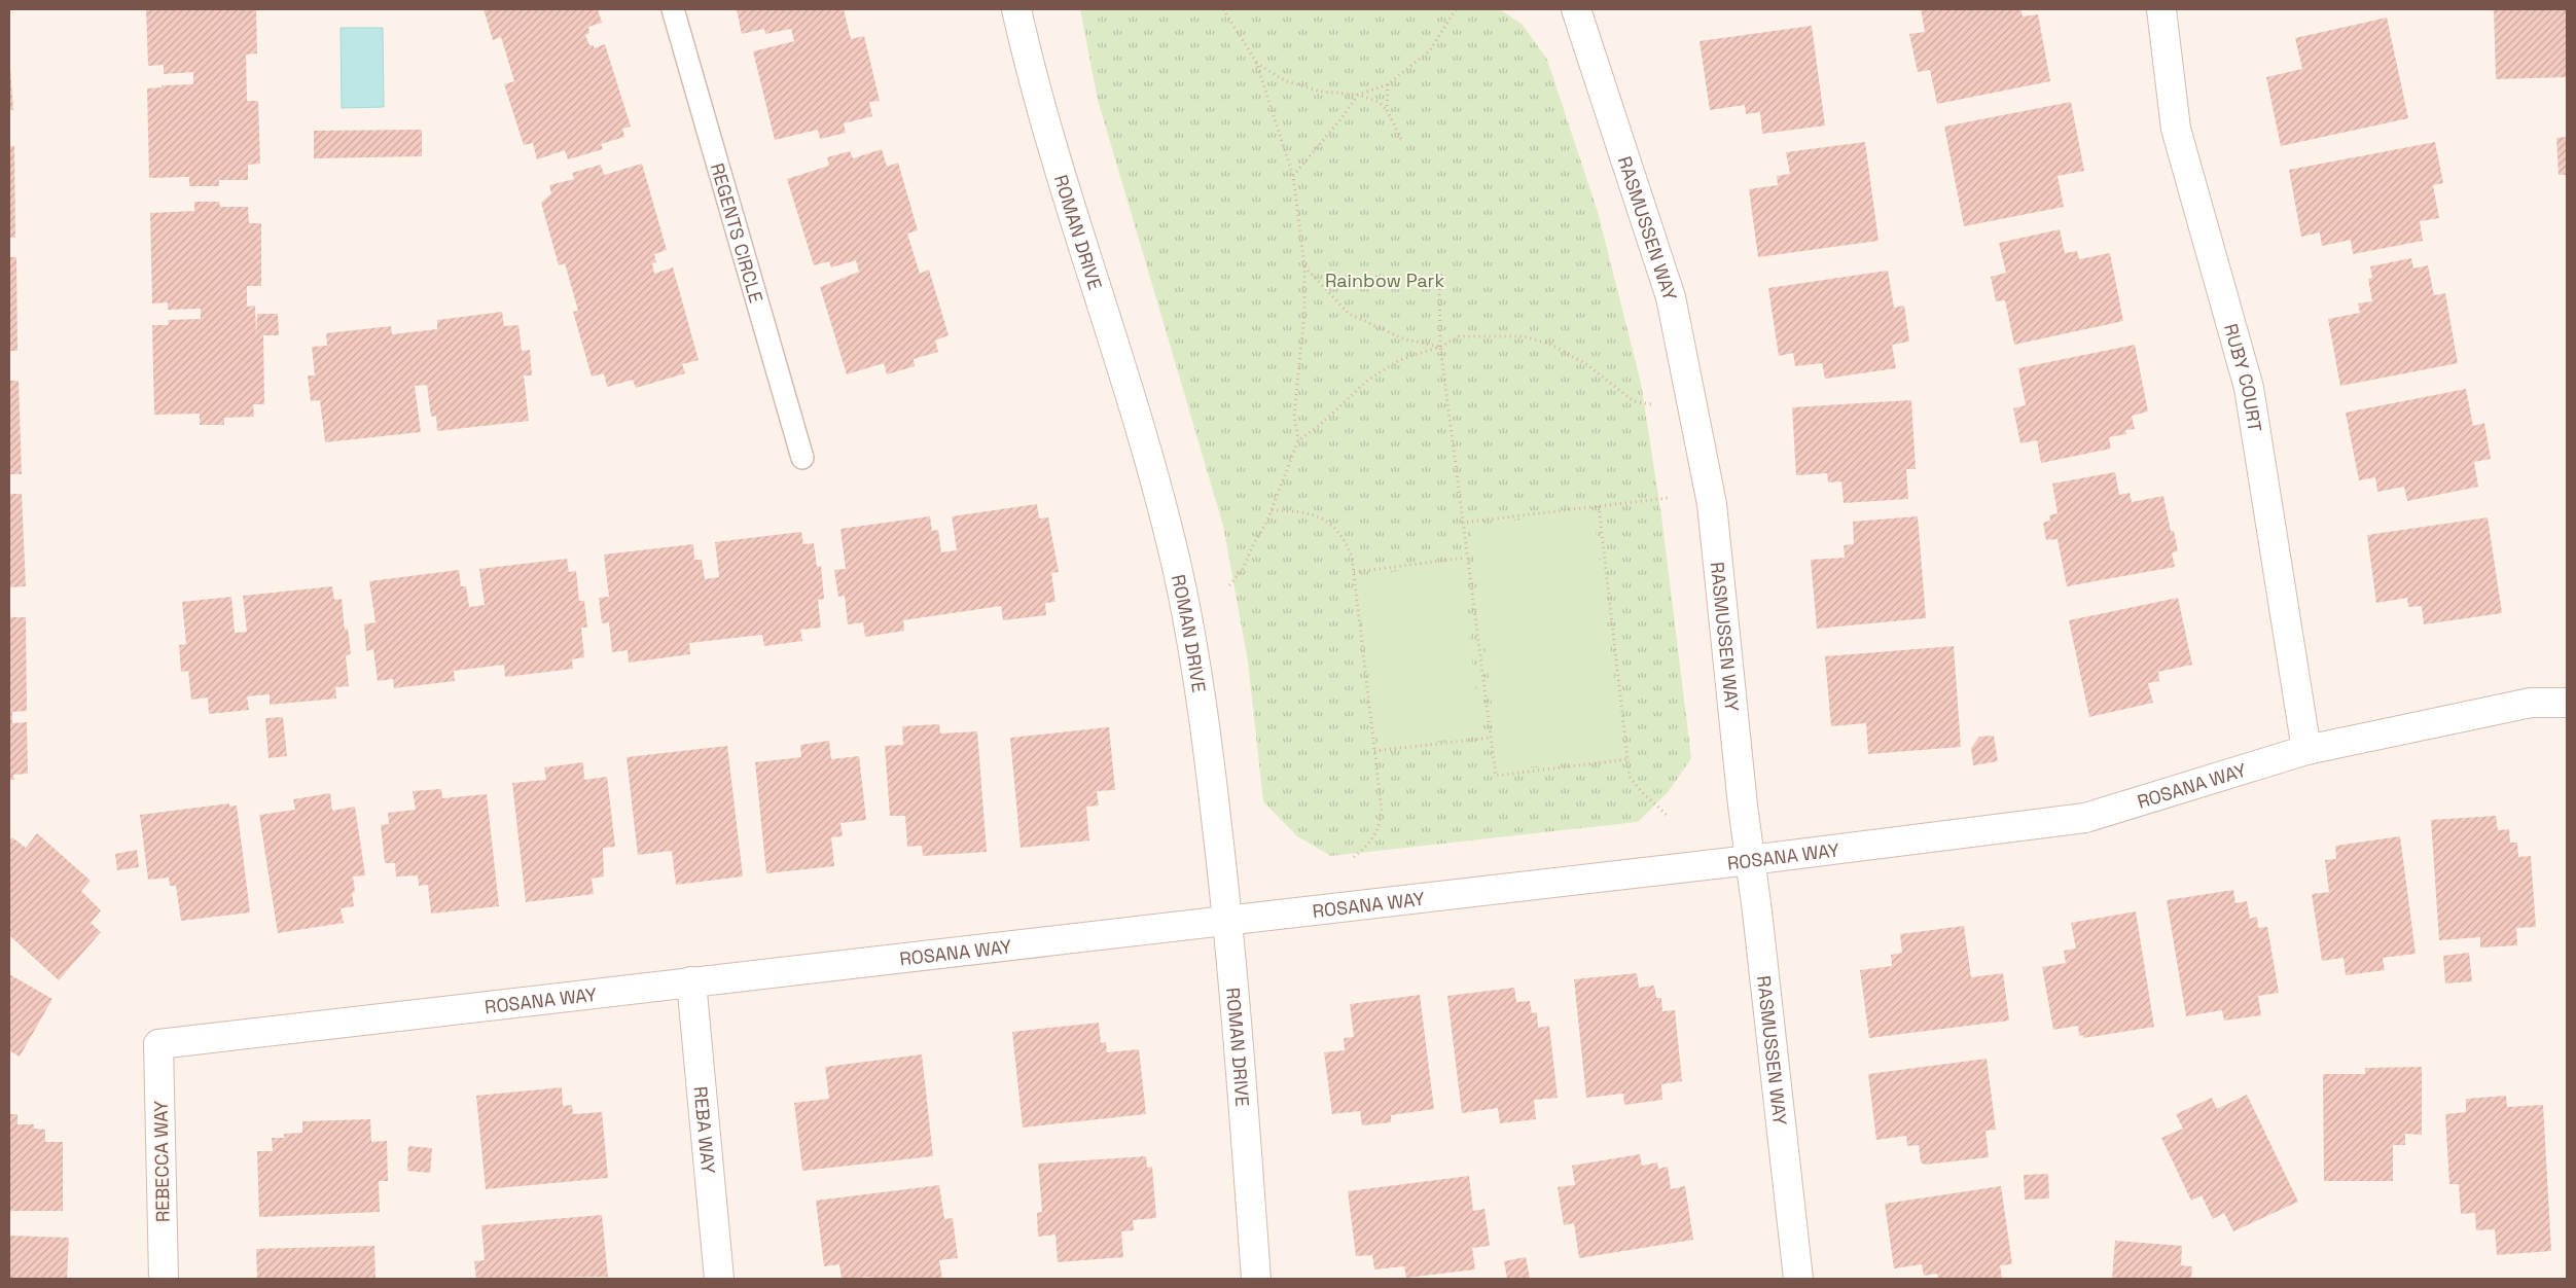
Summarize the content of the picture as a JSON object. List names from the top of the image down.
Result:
{
  "streets": {
    "street": [
      "RASMUSSEN WAY",
      "ROMAN DRIVE",
      "RUBY COURT",
      "ROSANA WAY",
      "REBA WAY",
      "REBECCA WAY"
    ],
    "lane": ["REGENTS CIRCLE"]
  },
  "crossings": [
    ["RASMUSSEN WAY", "ROSANA WAY"],
    ["ROMAN DRIVE", "ROSANA WAY"],
    ["RUBY COURT", "ROSANA WAY"],
    ["ROSANA WAY", "REBA WAY"],
    ["ROSANA WAY", "REBECCA WAY"]
  ],
  "parks": ["Rainbow Park"]
}
